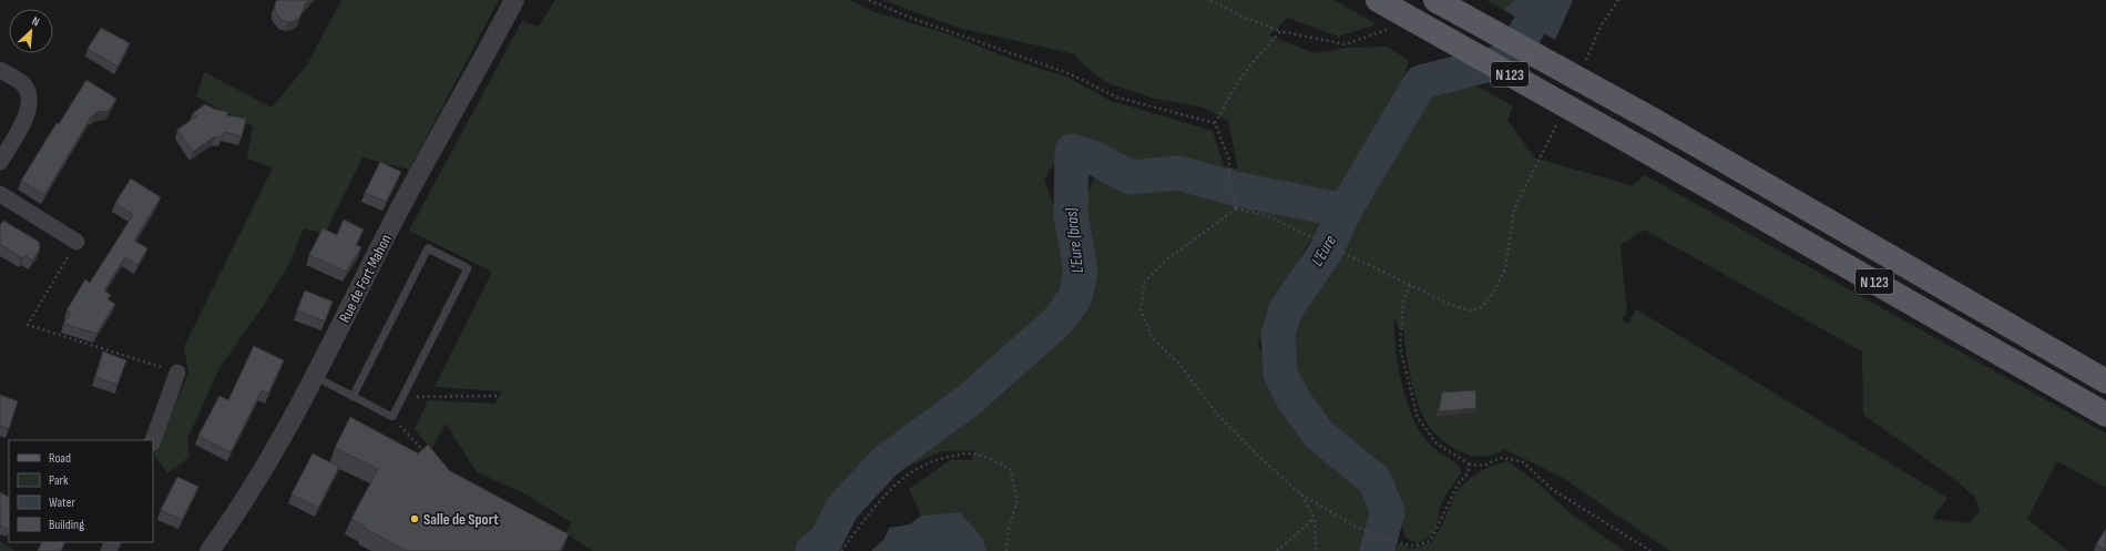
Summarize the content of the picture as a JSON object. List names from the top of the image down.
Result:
{
  "streets": {
    "main road": ["N 123"],
    "street": ["Rue de Fort Mahon"]
  },
  "water": ["L'Eure (bras)", "L'Eure"],
  "places": ["Salle de Sport"],
  "legend": [
    "Road",
    "Park",
    "Water",
    "Building"
  ],
  "north": "top right"
}
